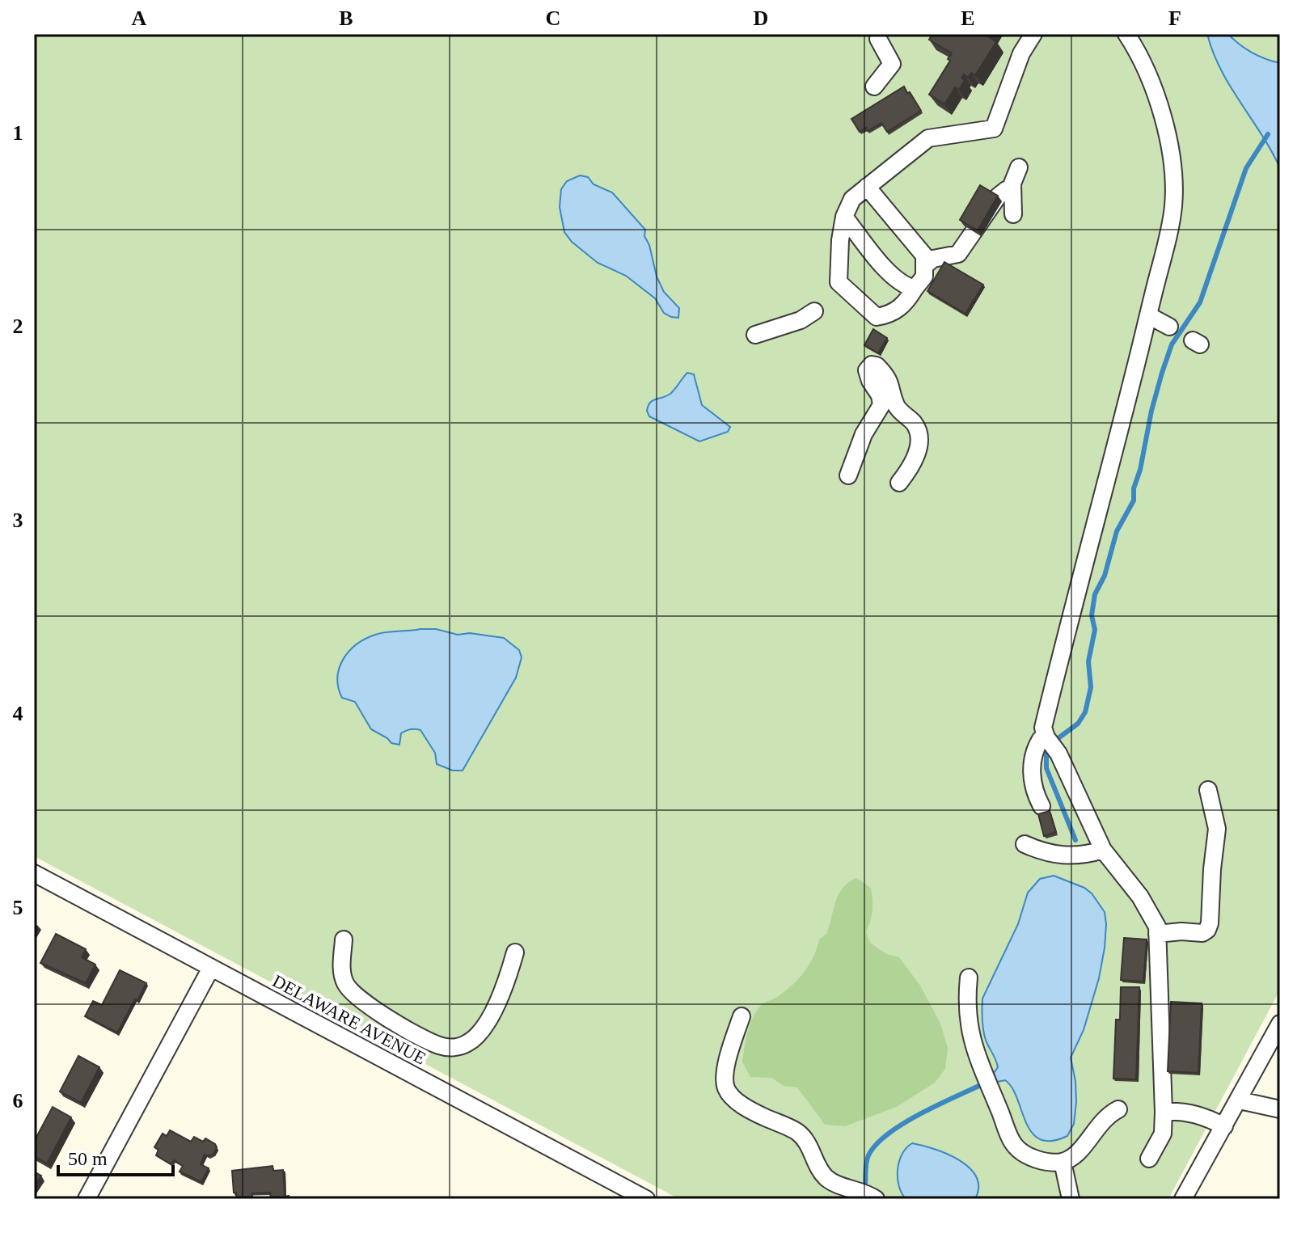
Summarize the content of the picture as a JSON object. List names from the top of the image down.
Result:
{
  "streets": {
    "street": ["DELAWARE AVENUE"]
  },
  "scale_bar": "50 m",
  "grid": {
    "columns": [
      "A",
      "B",
      "C",
      "D",
      "E",
      "F"
    ],
    "rows": [
      "1",
      "2",
      "3",
      "4",
      "5",
      "6"
    ]
  }
}
